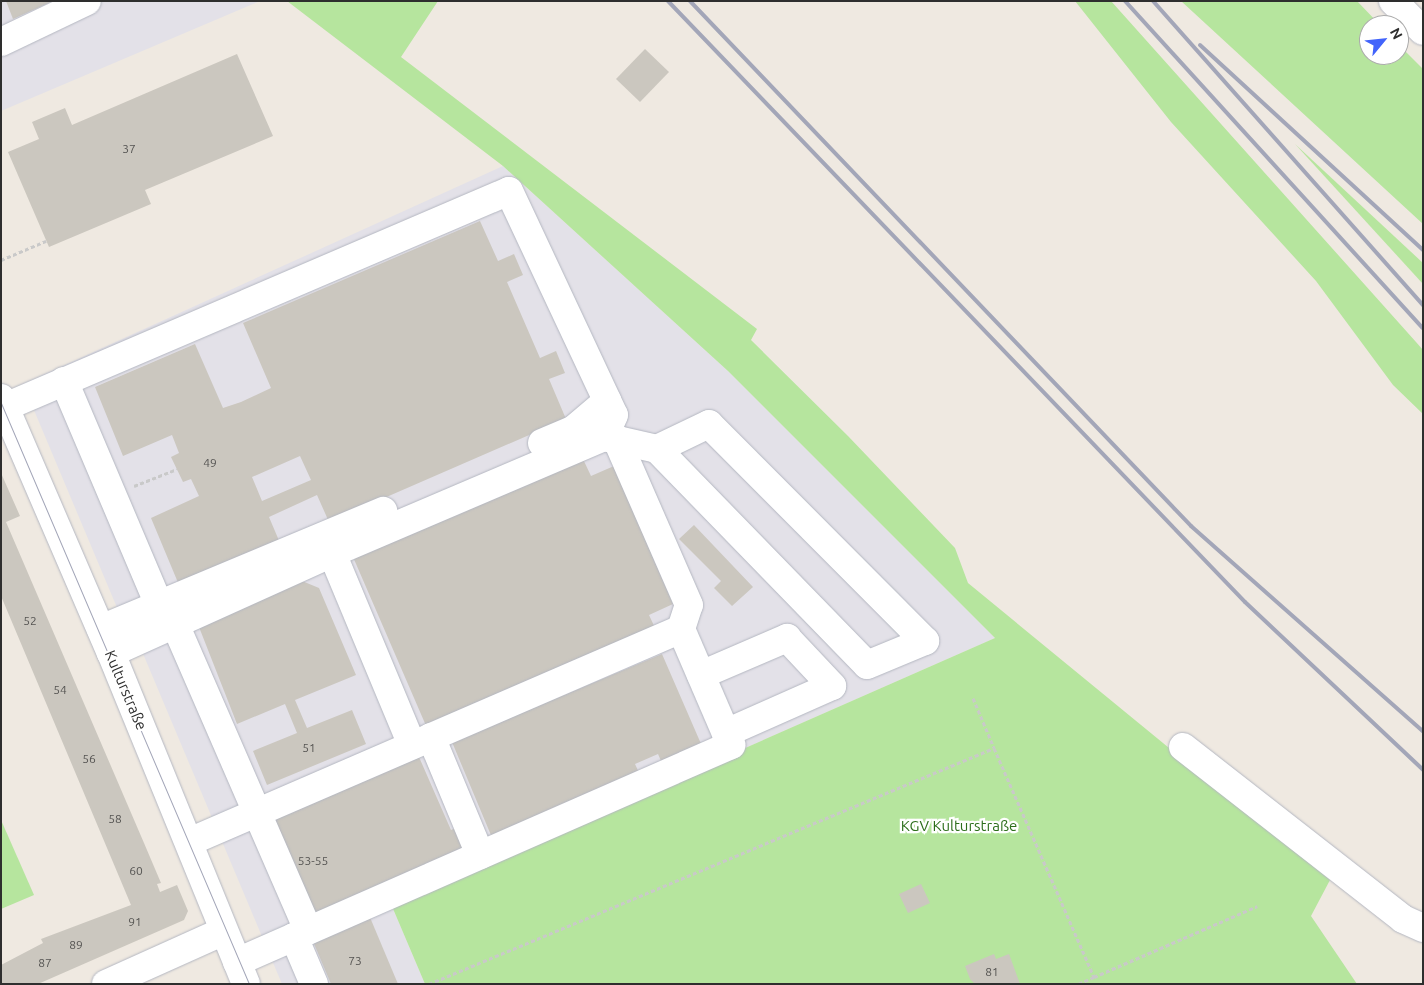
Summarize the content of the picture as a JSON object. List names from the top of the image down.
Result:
{
  "streets": {
    "street": ["Kulturstraße"]
  },
  "parks": ["KGV Kulturstraße"],
  "house_numbers": [
    "37",
    "49",
    "52",
    "54",
    "51",
    "56",
    "58",
    "53-55",
    "60",
    "91",
    "89",
    "73",
    "87",
    "81"
  ],
  "north": "top right"
}
